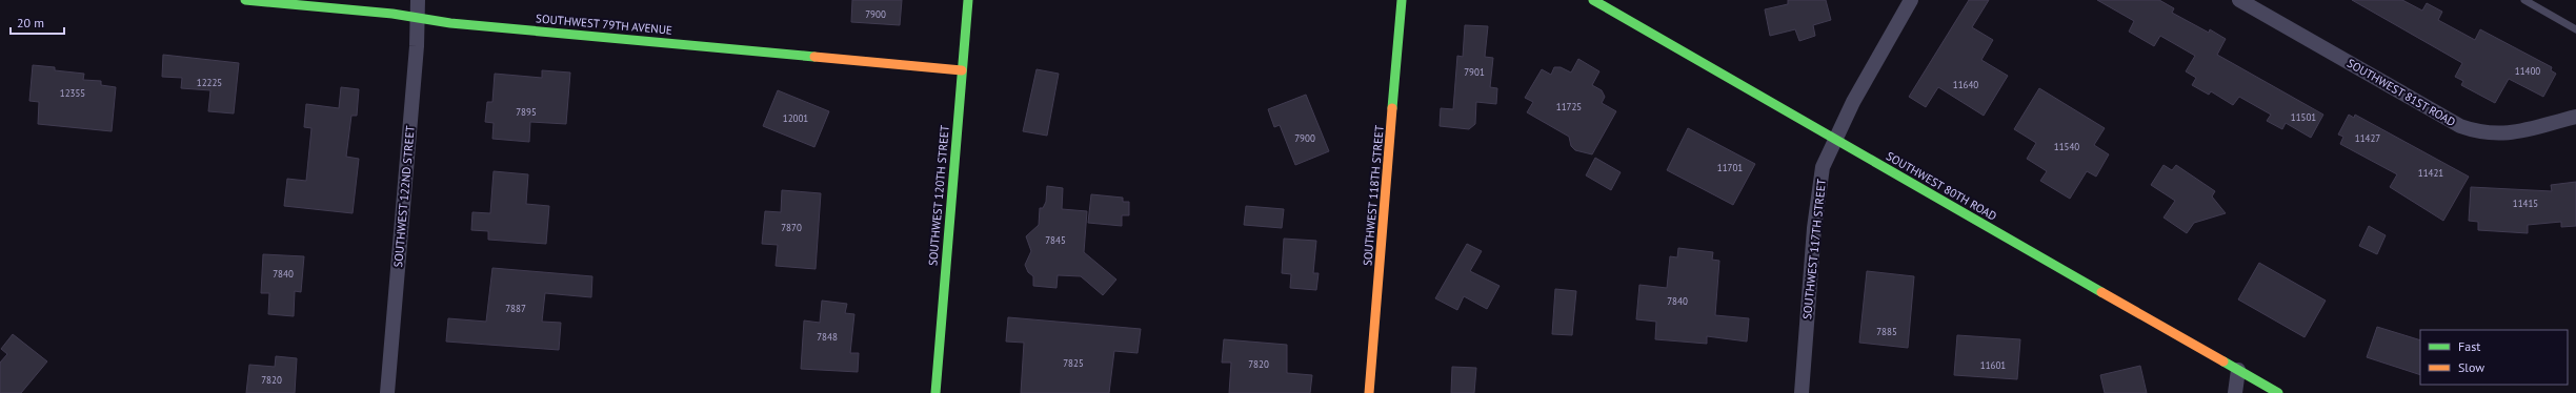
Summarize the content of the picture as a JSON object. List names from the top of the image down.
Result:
{
  "streets": {
    "street": [
      "SOUTHWEST 79TH AVENUE",
      "SOUTHWEST 81ST ROAD",
      "SOUTHWEST 80TH ROAD",
      "SOUTHWEST 120TH STREET",
      "SOUTHWEST 118TH STREET",
      "SOUTHWEST 122ND STREET",
      "SOUTHWEST 117TH STREET"
    ]
  },
  "crossings": [
    ["SOUTHWEST 79TH AVENUE", "SOUTHWEST 120TH STREET"],
    ["SOUTHWEST 79TH AVENUE", "SOUTHWEST 122ND STREET"],
    ["SOUTHWEST 80TH ROAD", "SOUTHWEST 117TH STREET"]
  ],
  "house_numbers": [
    "7900",
    "11400",
    "7901",
    "12225",
    "11640",
    "12355",
    "11725",
    "7895",
    "11501",
    "12001",
    "7900",
    "11427",
    "11540",
    "11701",
    "11421",
    "11415",
    "7870",
    "7845",
    "7840",
    "7840",
    "7887",
    "7885",
    "7848",
    "7825",
    "7820",
    "11601",
    "7820"
  ],
  "legend": ["Fast", "Slow"],
  "scale_bar": "20 m"
}
